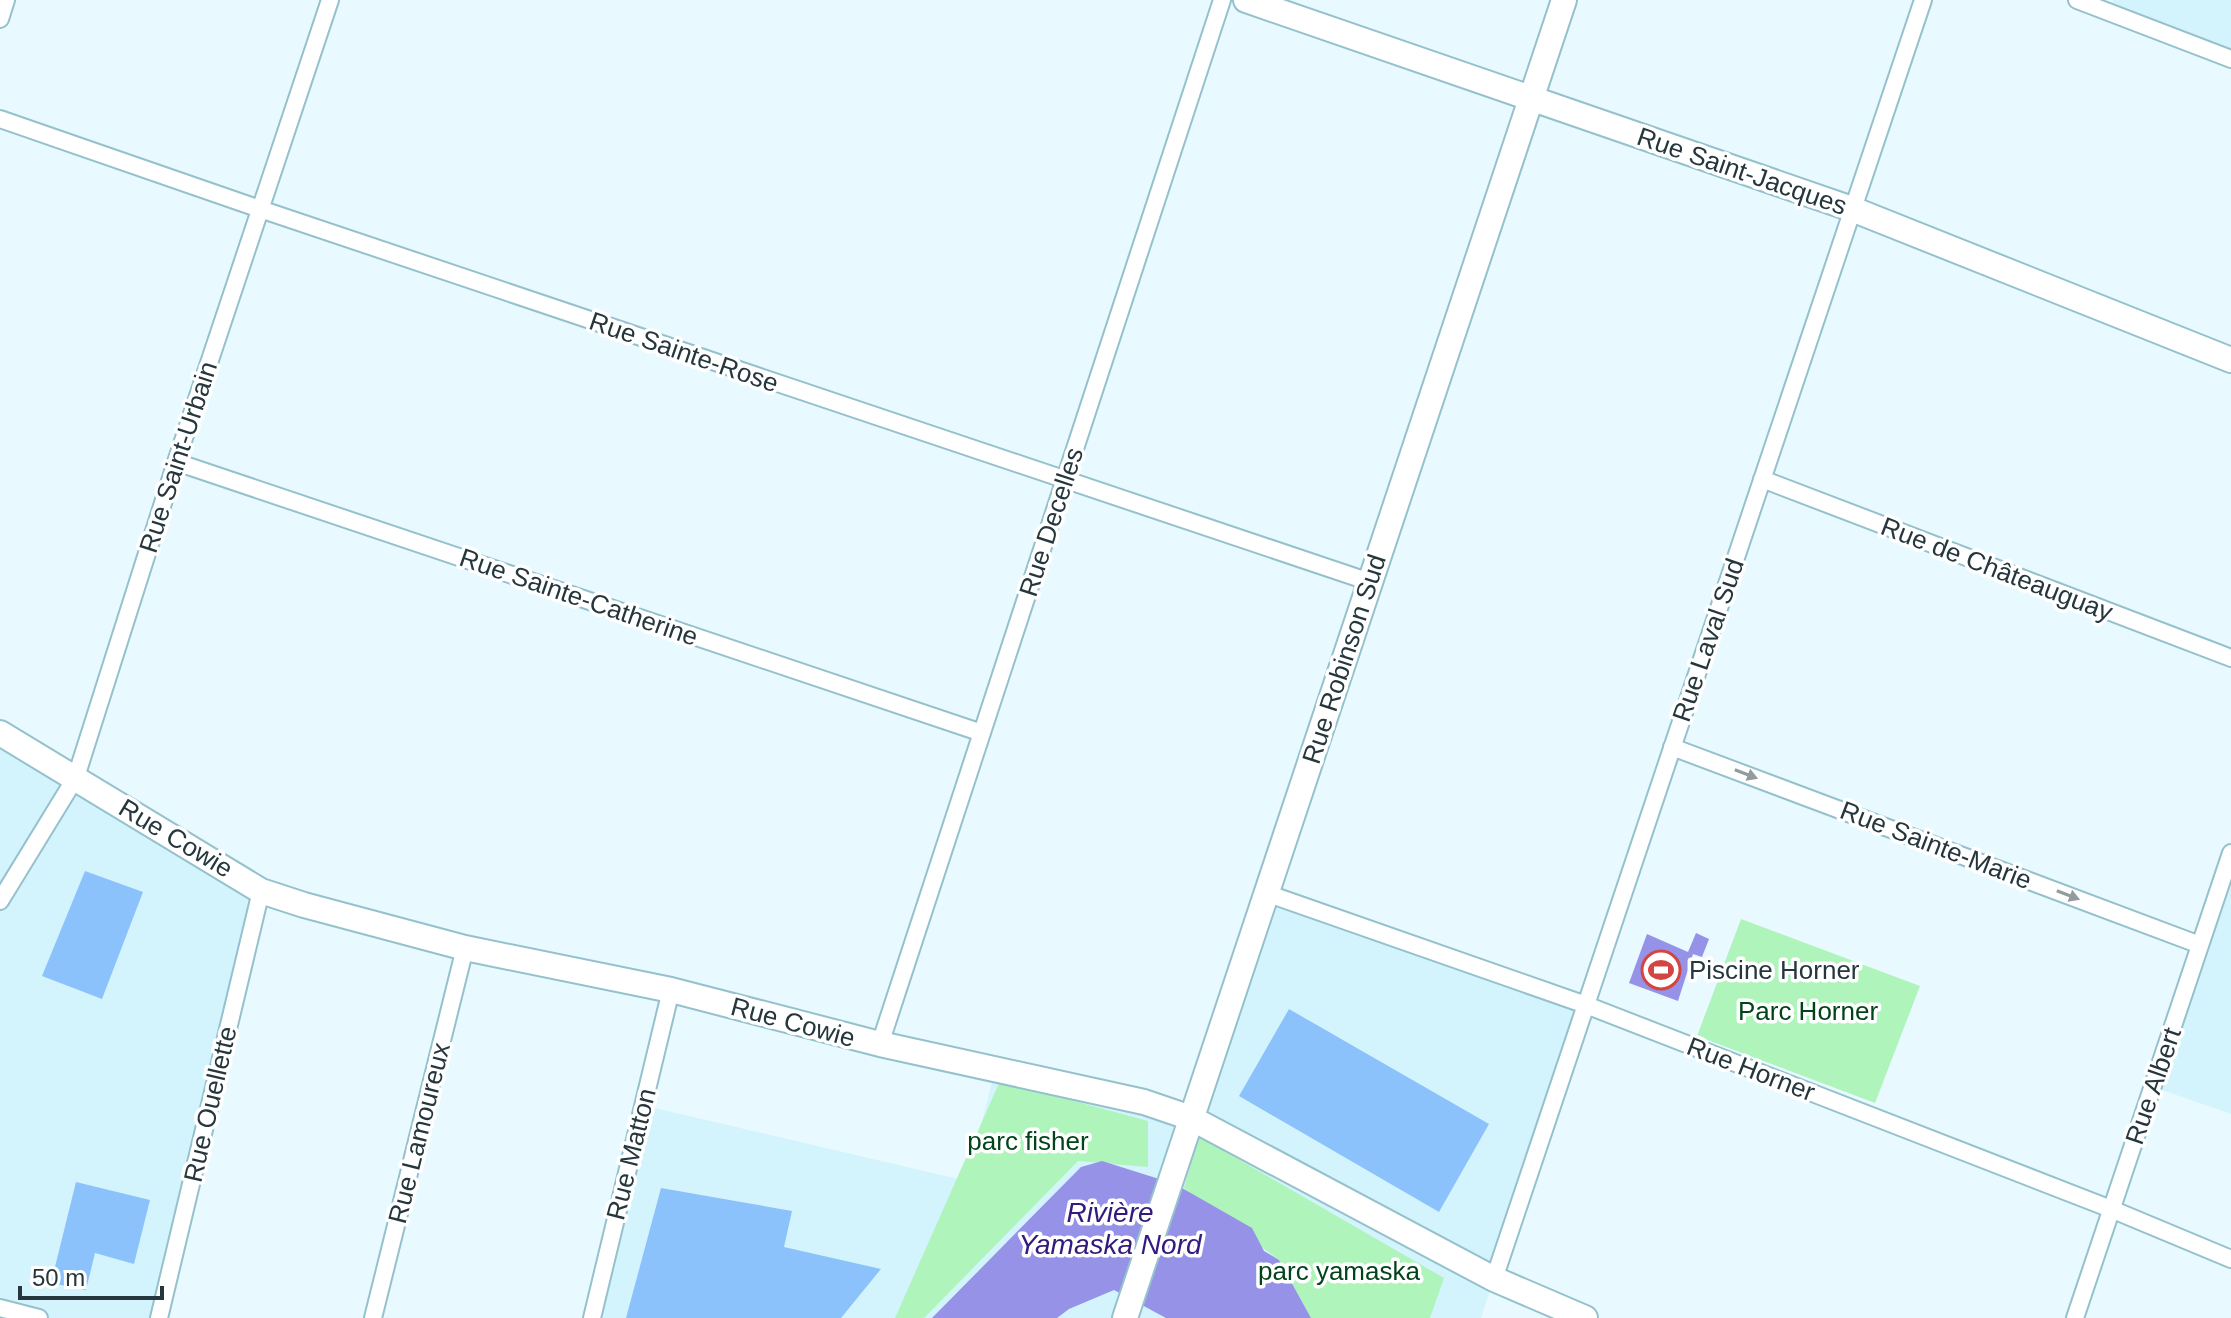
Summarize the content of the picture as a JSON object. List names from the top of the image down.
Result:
{
  "streets": {
    "street": [
      "Rue Saint-Jacques",
      "Rue Sainte-Rose",
      "Rue Saint-Urbain",
      "Rue Decelles",
      "Rue de Châteauguay",
      "Rue Sainte-Catherine",
      "Rue Laval Sud",
      "Rue Robinson Sud",
      "Rue Cowie",
      "Rue Sainte-Marie",
      "Rue Horner",
      "Rue Albert",
      "Rue Ouellette",
      "Rue Lamoureux",
      "Rue Matton"
    ]
  },
  "crossings": [
    ["Rue Saint-Jacques", "Rue Laval Sud"],
    ["Rue Saint-Jacques", "Rue Robinson Sud"],
    ["Rue Sainte-Rose", "Rue Saint-Urbain"],
    ["Rue Sainte-Rose", "Rue Decelles"],
    ["Rue Sainte-Rose", "Rue Robinson Sud"],
    ["Rue Saint-Urbain", "Rue Sainte-Catherine"],
    ["Rue Saint-Urbain", "Rue Cowie"],
    ["Rue Decelles", "Rue Sainte-Catherine"],
    ["Rue Decelles", "Rue Cowie"],
    ["Rue de Châteauguay", "Rue Laval Sud"],
    ["Rue Laval Sud", "Rue Cowie"],
    ["Rue Laval Sud", "Rue Sainte-Marie"],
    ["Rue Laval Sud", "Rue Horner"],
    ["Rue Robinson Sud", "Rue Cowie"],
    ["Rue Robinson Sud", "Rue Horner"],
    ["Rue Cowie", "Rue Ouellette"],
    ["Rue Cowie", "Rue Lamoureux"],
    ["Rue Cowie", "Rue Matton"],
    ["Rue Sainte-Marie", "Rue Albert"],
    ["Rue Horner", "Rue Albert"]
  ],
  "one_way": ["Rue Sainte-Marie"],
  "water": ["Rivière Yamaska Nord"],
  "parks": ["Parc Horner", "parc fisher", "parc yamaska"],
  "places": {
    "sports": ["Piscine Horner"]
  },
  "scale_bar": "50 m"
}
